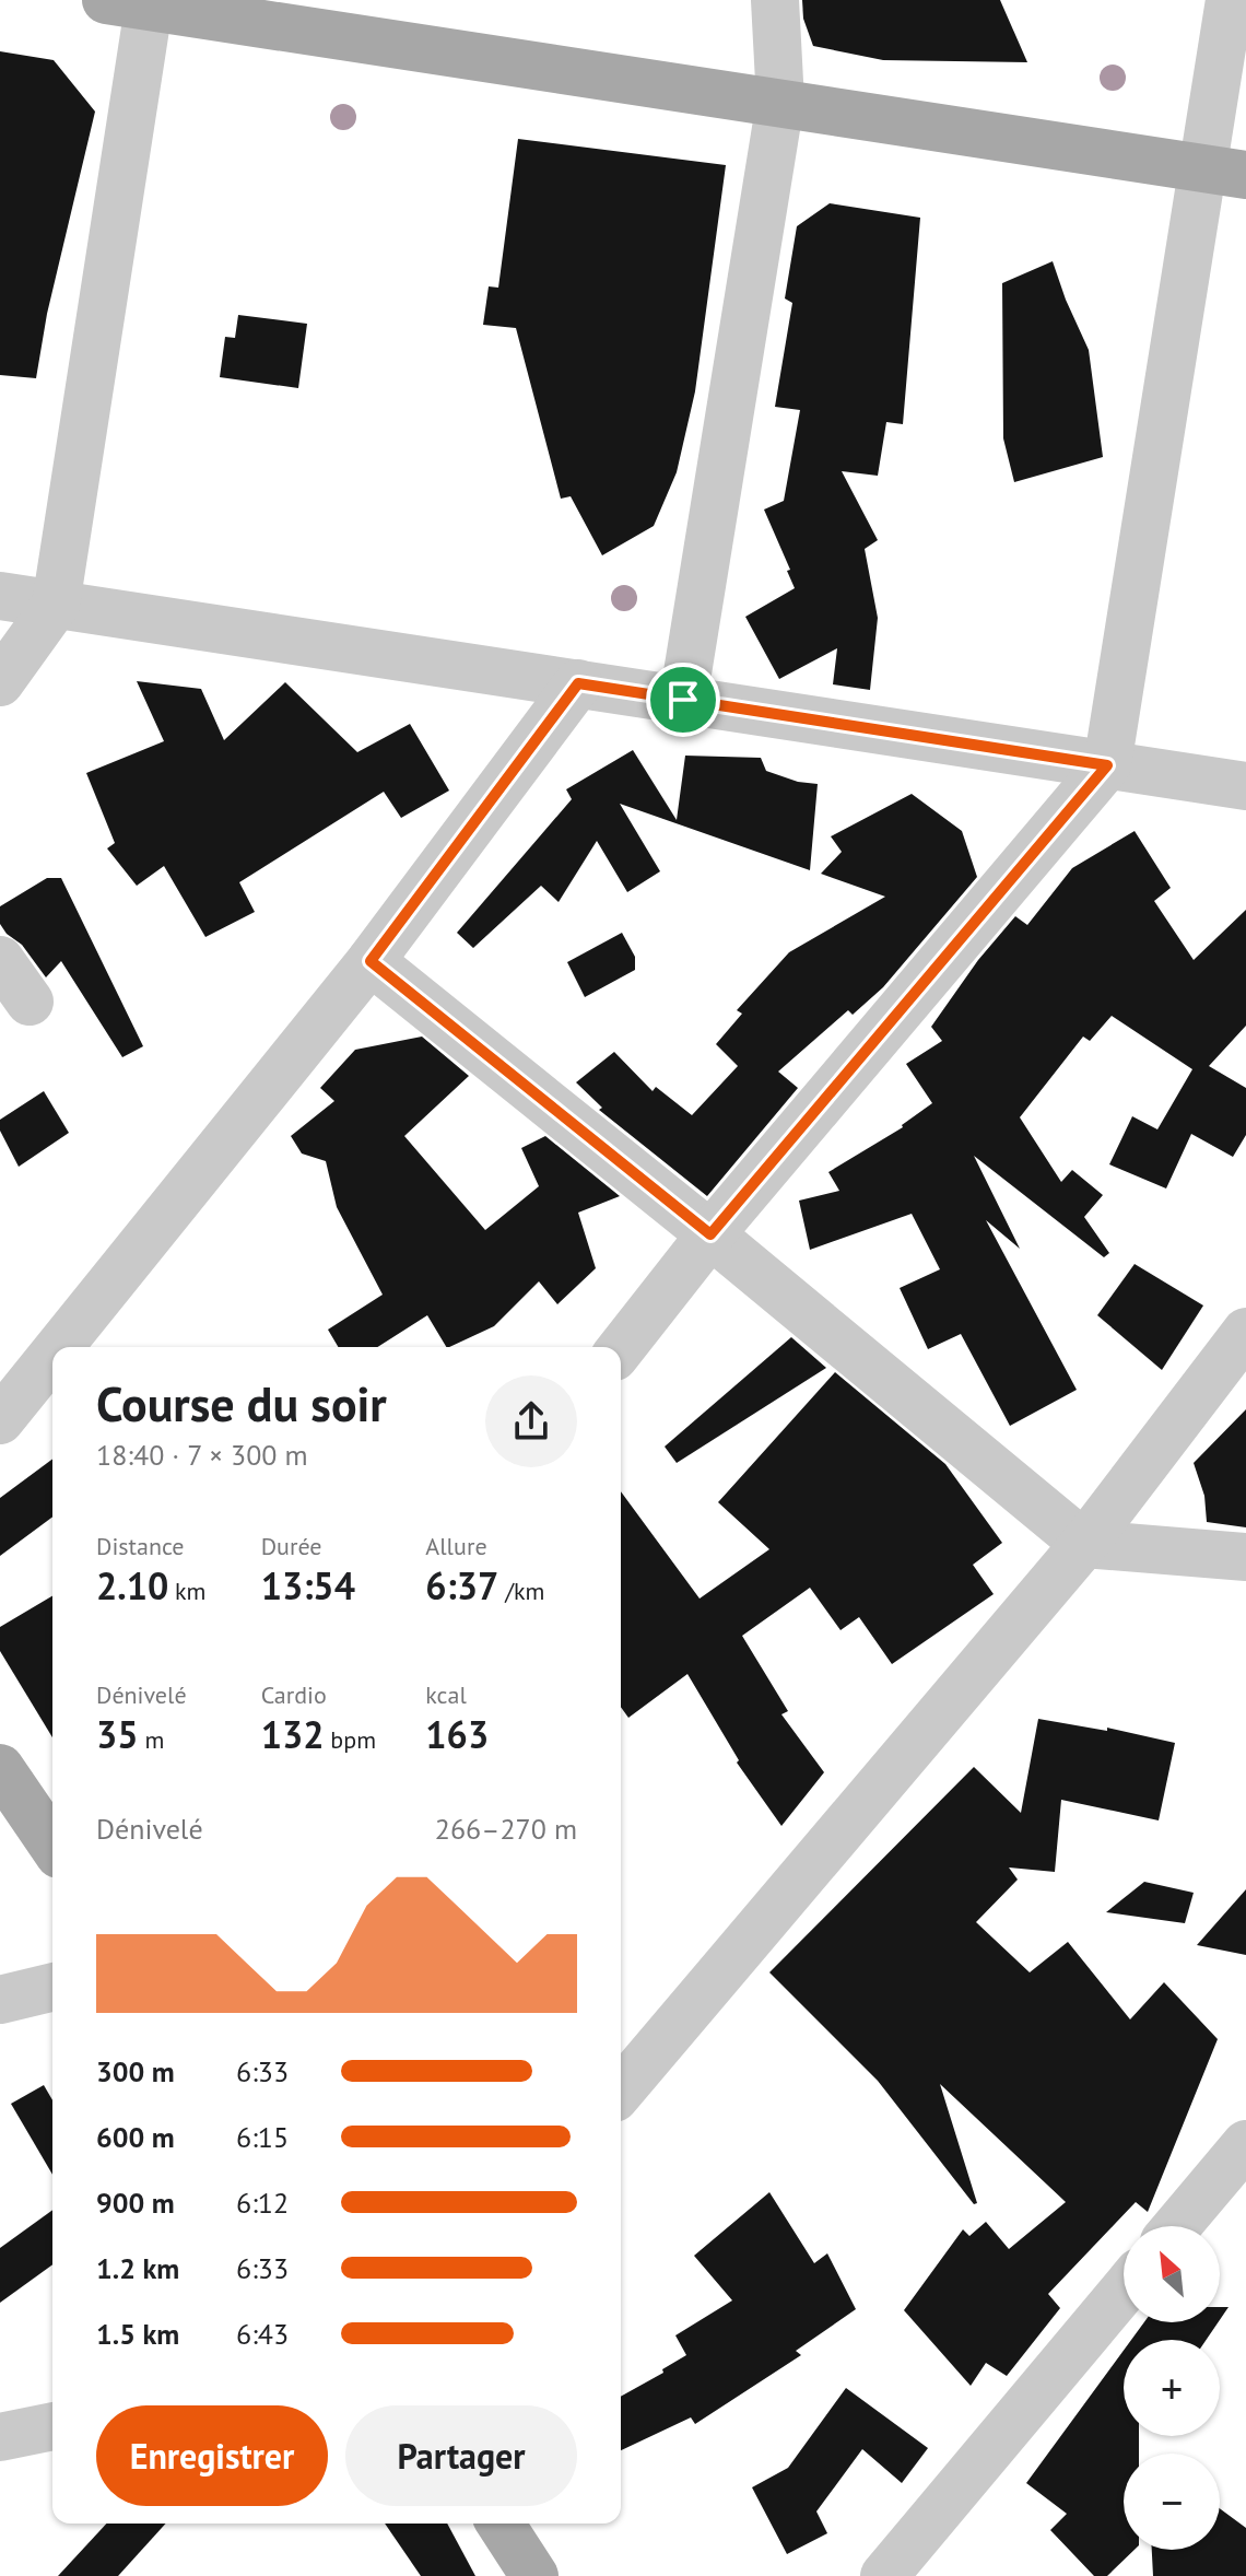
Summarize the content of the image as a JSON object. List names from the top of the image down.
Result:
{
  "north": "top left",
  "page": {
    "heading": ["Course du soir", "18:40 · 7 × 300 m"],
    "stats": [
      ["Distance", "2.10 km"],
      ["Durée", "13:54"],
      ["Allure", "6:37 /km"],
      ["Dénivelé", "35 m"],
      ["Cardio", "132 bpm"],
      ["kcal", "163"]
    ],
    "chart": ["Dénivelé", "266–270 m"],
    "list": [
      {
        "name": "300 m",
        "note": "6:33"
      },
      {
        "name": "600 m",
        "note": "6:15"
      },
      {
        "name": "900 m",
        "note": "6:12"
      },
      {
        "name": "1.2 km",
        "note": "6:33"
      },
      {
        "name": "1.5 km",
        "note": "6:43"
      }
    ],
    "map_buttons": ["+", "−"],
    "buttons": ["Enregistrer", "Partager"]
  }
}
